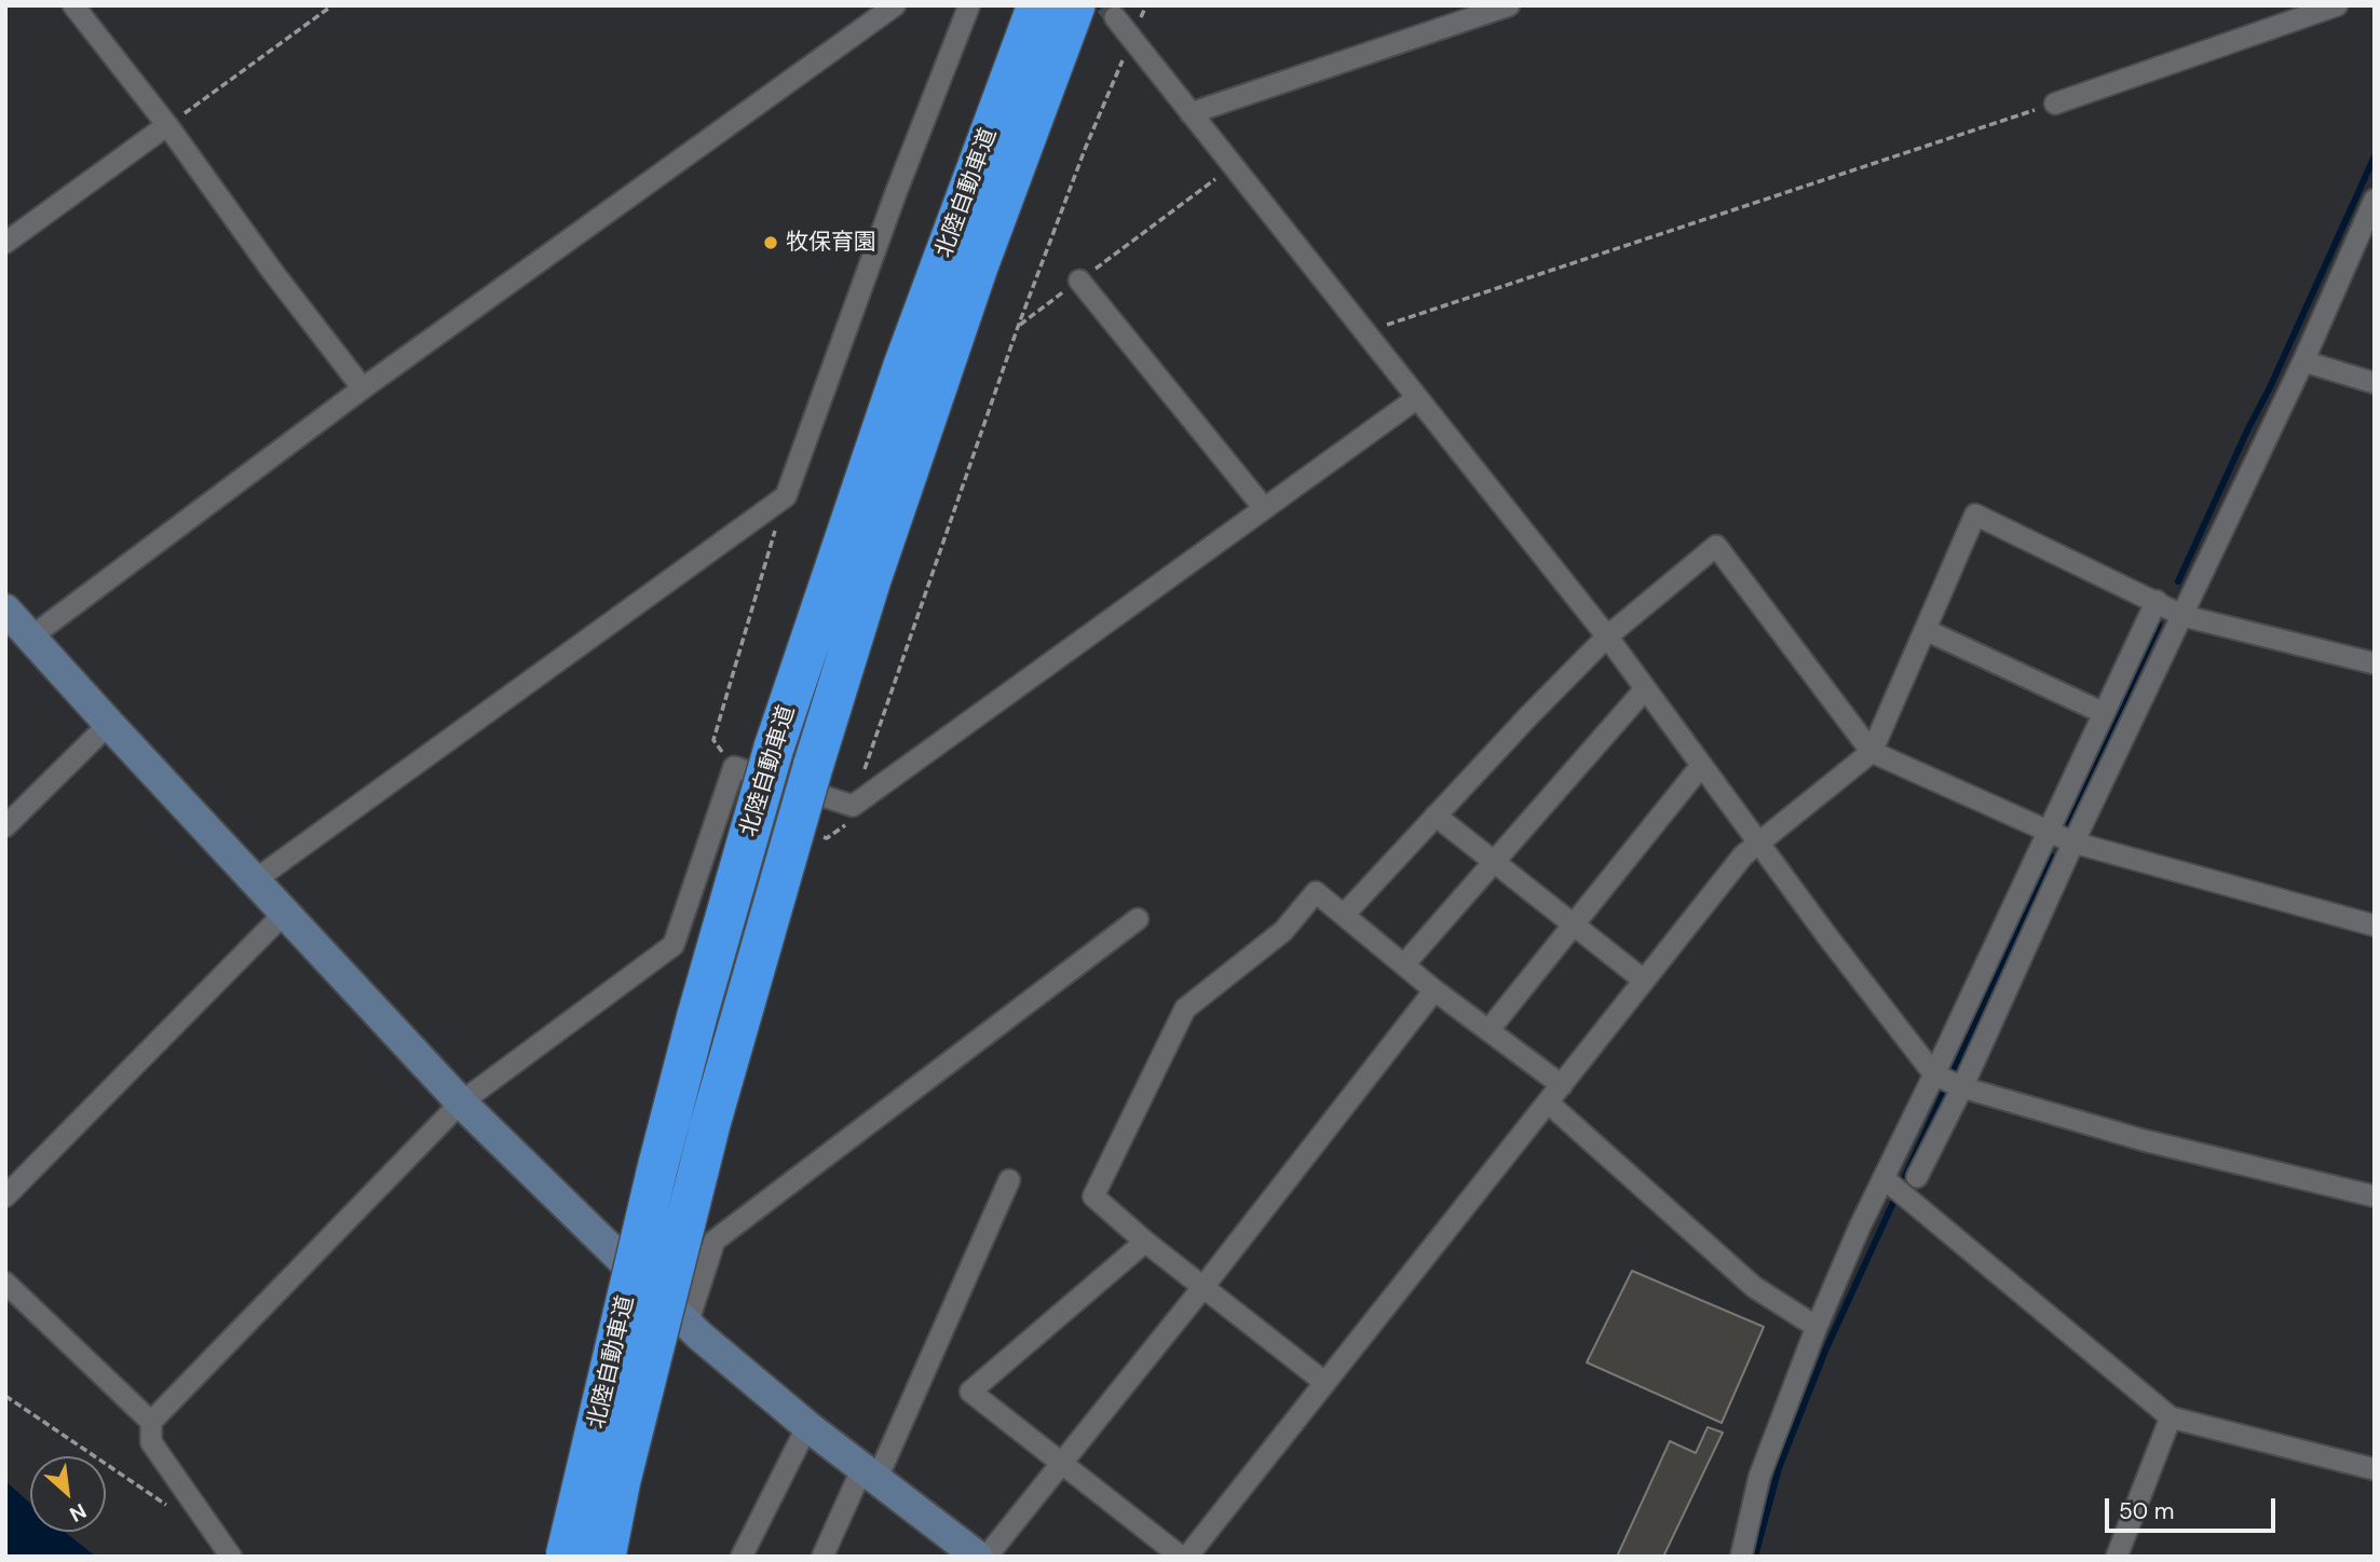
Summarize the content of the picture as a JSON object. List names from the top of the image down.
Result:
{
  "streets": {
    "highway": ["北陸自動車道"]
  },
  "places": ["牧保育園"],
  "scale_bar": "50 m",
  "north": "bottom right"
}
